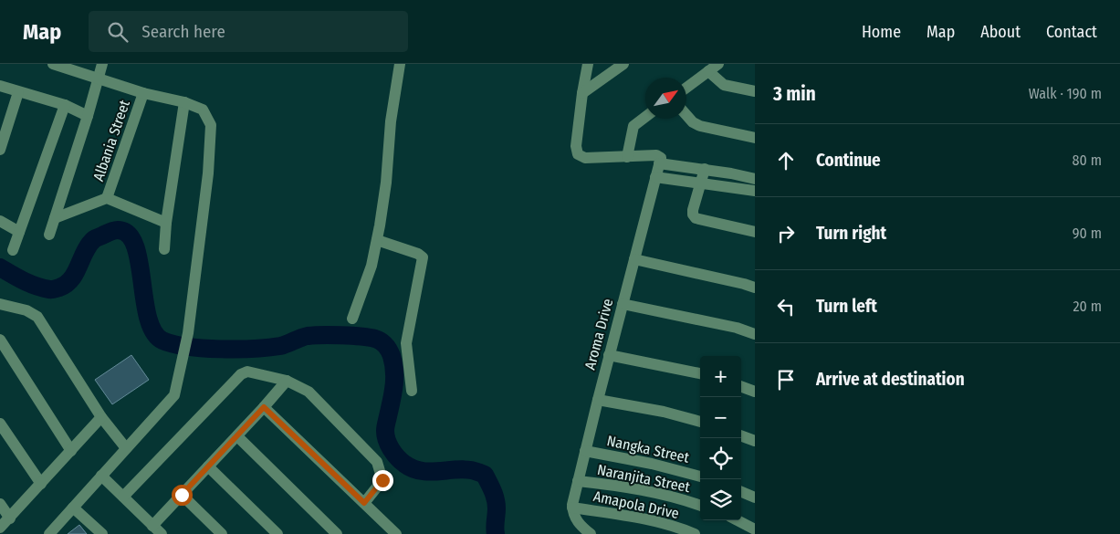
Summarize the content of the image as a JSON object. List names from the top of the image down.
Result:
{
  "streets": {
    "street": [
      "Albania Street",
      "Aroma Drive",
      "Nangka Street",
      "Naranjita Street",
      "Amapola Drive"
    ]
  },
  "crossings": [
    ["Aroma Drive", "Nangka Street"],
    ["Aroma Drive", "Naranjita Street"],
    ["Aroma Drive", "Amapola Drive"]
  ],
  "north": "top right",
  "page": {
    "header": "Map",
    "search": "Search here",
    "nav": [
      "Home",
      "Map",
      "About",
      "Contact"
    ],
    "heading": ["3 min", "Walk · 190 m"],
    "list": [
      ["Continue", "80 m"],
      ["Turn right", "90 m"],
      ["Turn left", "20 m"],
      "Arrive at destination"
    ],
    "map_buttons": ["+", "−"]
  }
}
